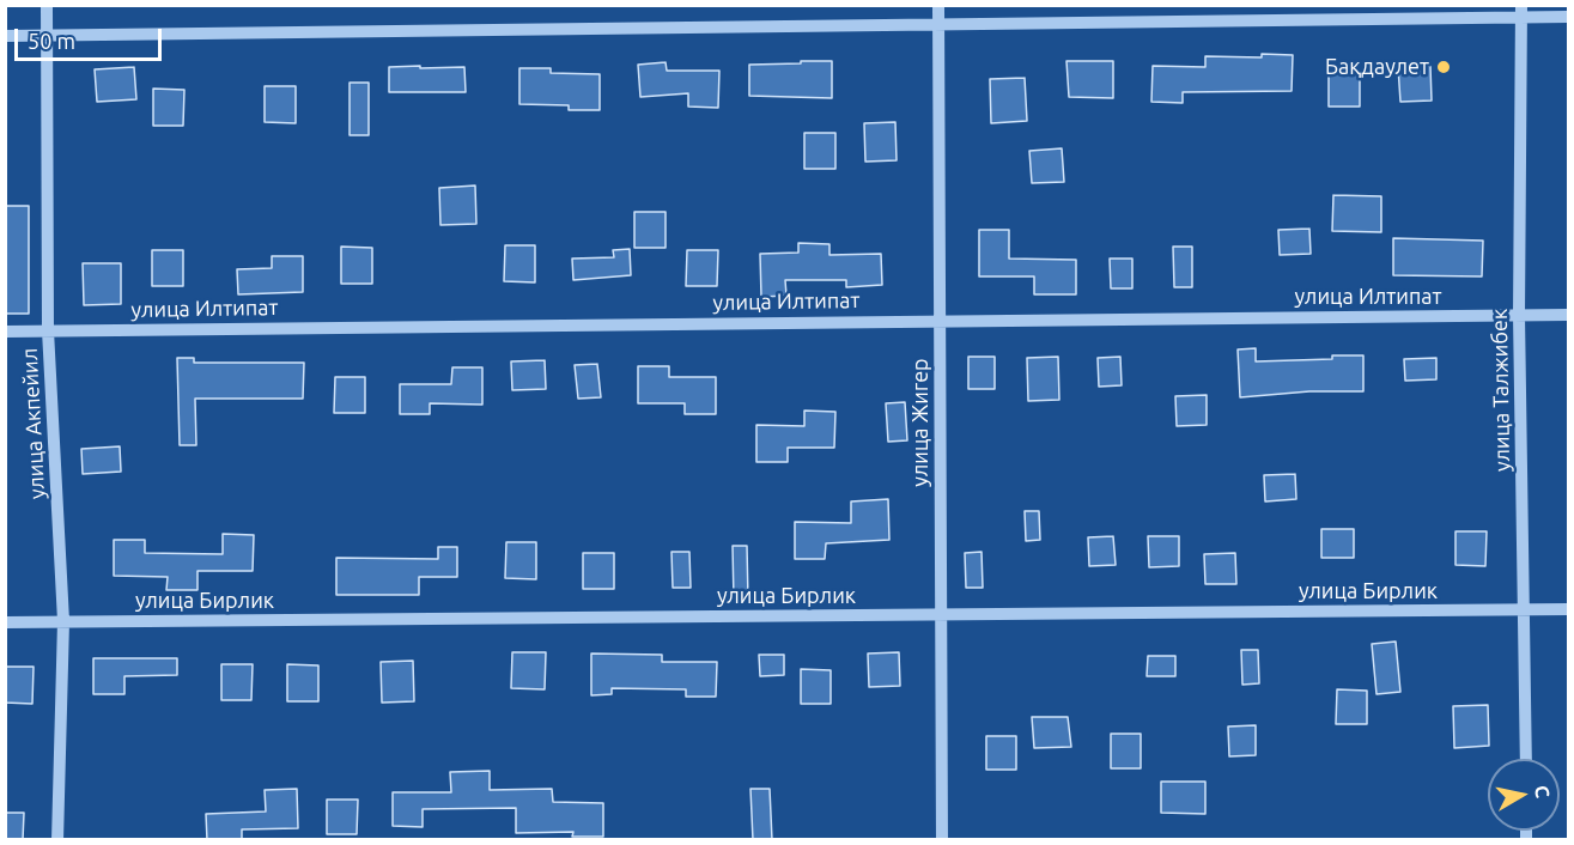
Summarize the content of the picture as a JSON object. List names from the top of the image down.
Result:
{
  "streets": {
    "street": [
      "улица Илтипат",
      "улица Талжибек",
      "улица Жигер",
      "улица Акпейил",
      "улица Бирлик"
    ]
  },
  "crossings": [
    ["улица Илтипат", "улица Талжибек"],
    ["улица Илтипат", "улица Жигер"],
    ["улица Илтипат", "улица Акпейил"],
    ["улица Талжибек", "улица Бирлик"],
    ["улица Жигер", "улица Бирлик"],
    ["улица Акпейил", "улица Бирлик"]
  ],
  "places": ["Бақдаулет"],
  "scale_bar": "50 m",
  "north": "right"
}
